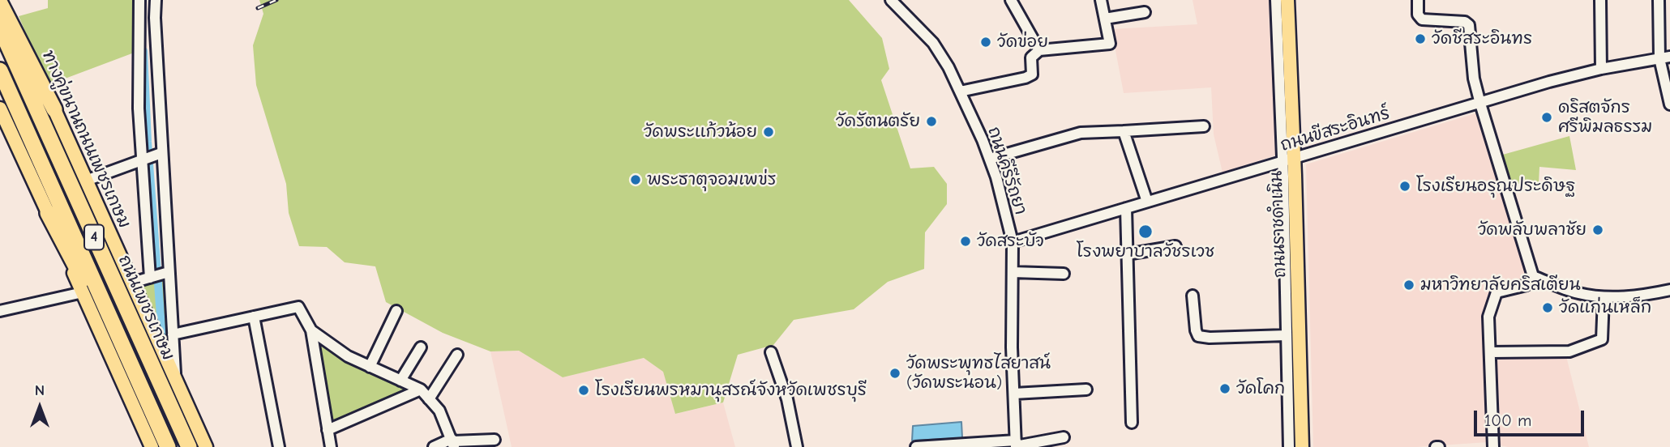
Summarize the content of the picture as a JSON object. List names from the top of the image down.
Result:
{
  "streets": {
    "highway": ["4", "ถนนเพชรเกษม"],
    "main road": ["ทางคู่ขนานถนนเพชรเกษม", "ถนนราชดำเนิน"],
    "street": ["ถนนขีสระอินทร์", "ถนนคีรีรัถยา"]
  },
  "crossings": [
    ["ถนนขีสระอินทร์", "ถนนคีรีรัถยา"],
    ["ถนนขีสระอินทร์", "ถนนราชดำเนิน"]
  ],
  "places": [
    "วัดชีสระอินทร",
    "วัดข่อย",
    "ดริสตจักร ศรีพิมลธรรม",
    "วัดรัตนตรัย",
    "วัดพระแก้วน้อย",
    "พระธาตุจอมเพข่ร",
    "โรงเรียนอรุณประดิษฐ",
    "วัดพลับพลาชัย",
    "โรงพยาบาลวัชรเวช",
    "วัดสระบัว",
    "มหาวิทยาลัยคริสเตียน",
    "วัดแก่นเหล็ก",
    "วัดพระพุทธไสยาสน์ (วัดพระนอน)",
    "วัดโคก",
    "โรงเรียนพรหมานุสรณ์จังหวัดเพชรบุรี"
  ],
  "scale_bar": "100 m",
  "north": "top"
}
